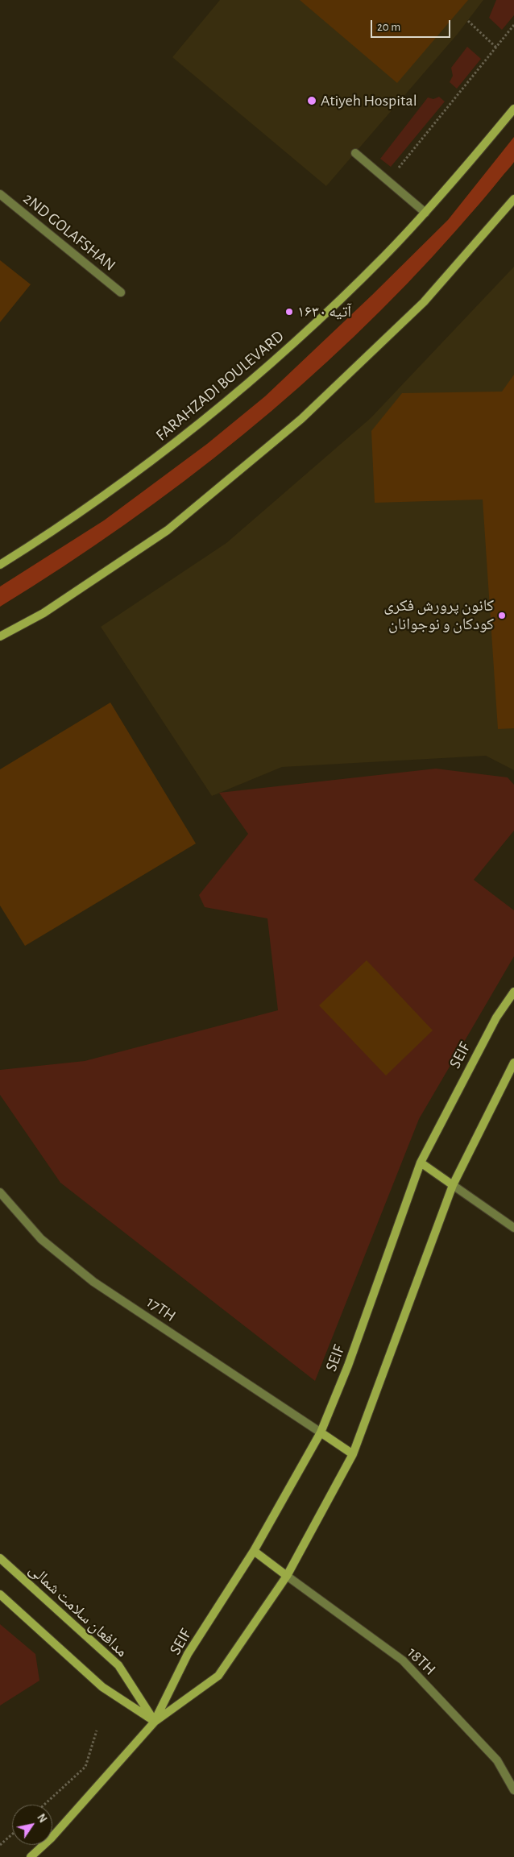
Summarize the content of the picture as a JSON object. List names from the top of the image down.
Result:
{
  "streets": {
    "street": [
      "2ND GOLAFSHAN",
      "FARAHZADI BOULEVARD",
      "SEIF",
      "17TH",
      "مدافعان سلامت شمالی",
      "18TH"
    ]
  },
  "crossings": [
    ["SEIF", "17TH"],
    ["SEIF", "مدافعان سلامت شمالی"],
    ["SEIF", "18TH"]
  ],
  "places": ["Atiyeh Hospital", "آتیه ۱۶۳۰", "کانون پرورش فکری کودکان و نوجوانان"],
  "scale_bar": "20 m",
  "north": "top right"
}
